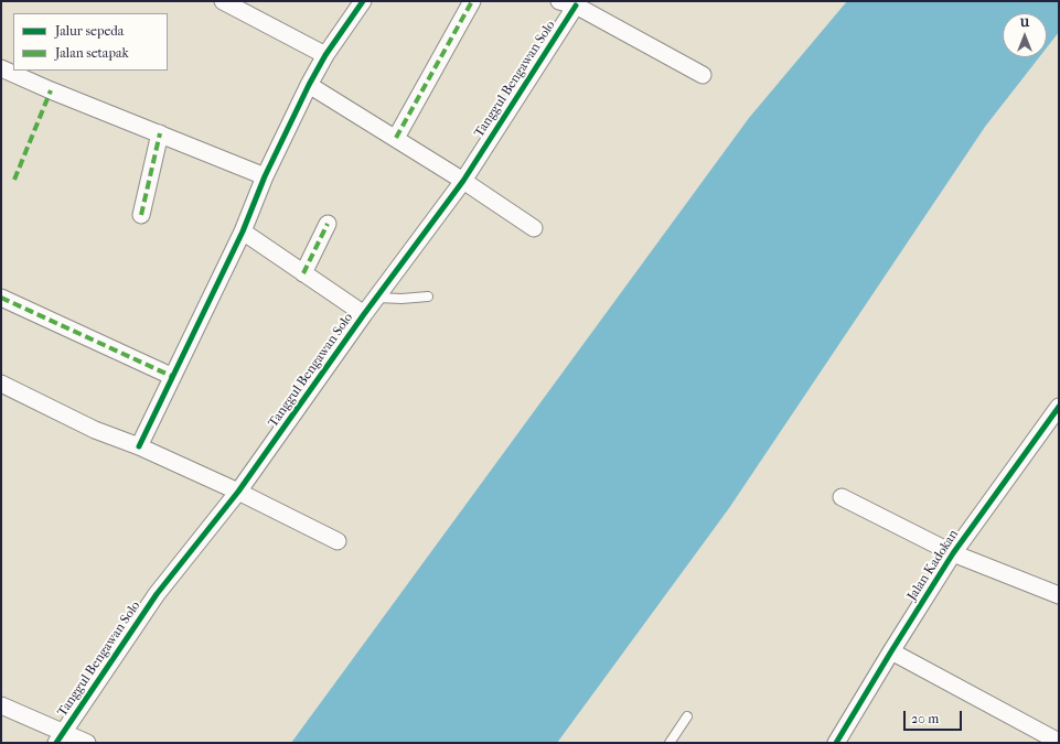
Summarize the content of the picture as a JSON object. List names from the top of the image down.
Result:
{
  "streets": {
    "street": ["Tanggul Bengawan Solo", "Jalan Kadokan"]
  },
  "legend": ["Jalur sepeda", "Jalan setapak"],
  "scale_bar": "20 m",
  "north": "top"
}
